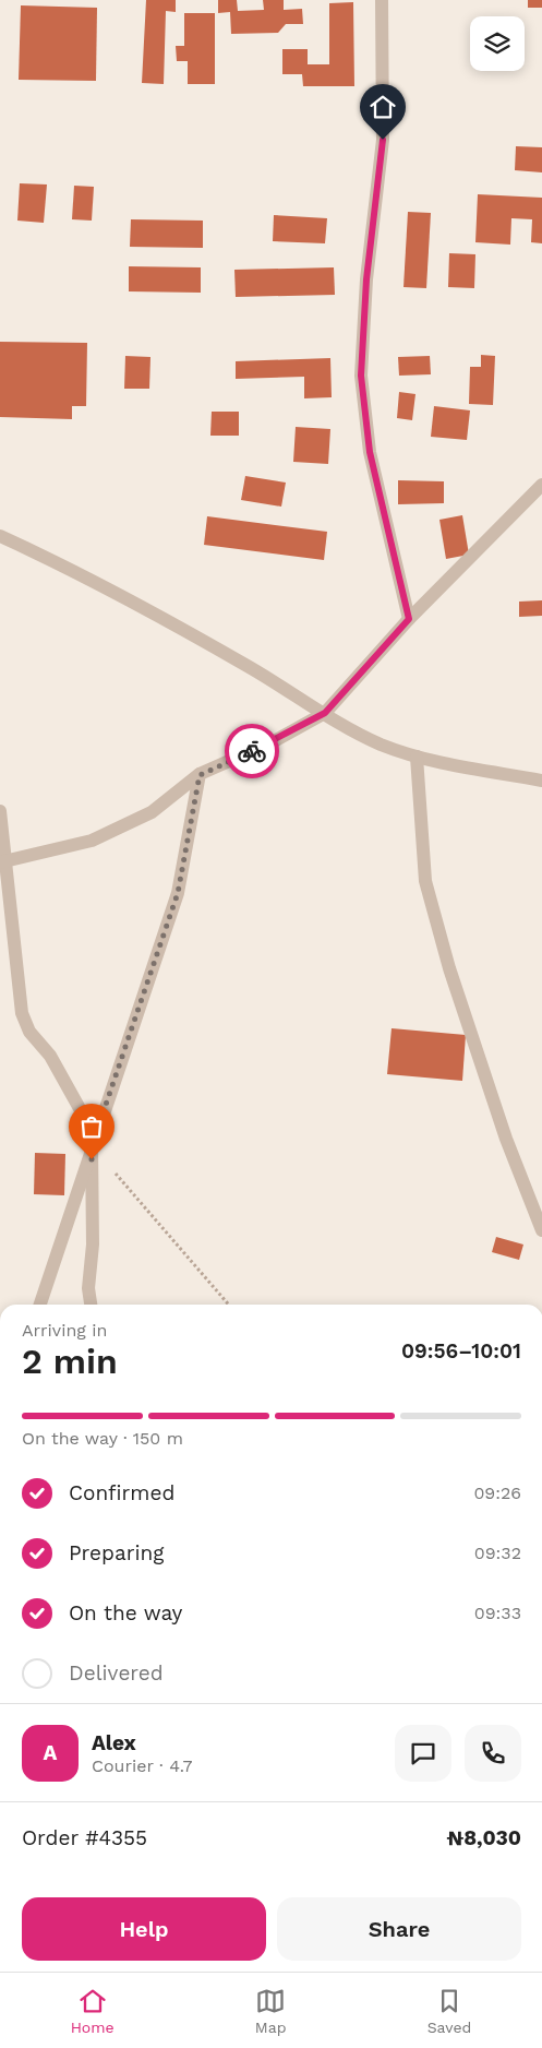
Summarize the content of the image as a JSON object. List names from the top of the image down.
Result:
{
  "page": {
    "heading": ["2 min", "Arriving in", "09:56–10:01"],
    "panel": [
      "Alex",
      "Courier · 4.7",
      "Order #4355",
      "₦8,030"
    ],
    "bar": "On the way · 150 m",
    "list": [
      ["Confirmed", "09:26"],
      ["Preparing", "09:32"],
      ["On the way", "09:33"],
      "Delivered"
    ],
    "round": "A",
    "buttons": ["Help", "Share"],
    "tabs": ["Home", "Map", "Saved"]
  }
}
